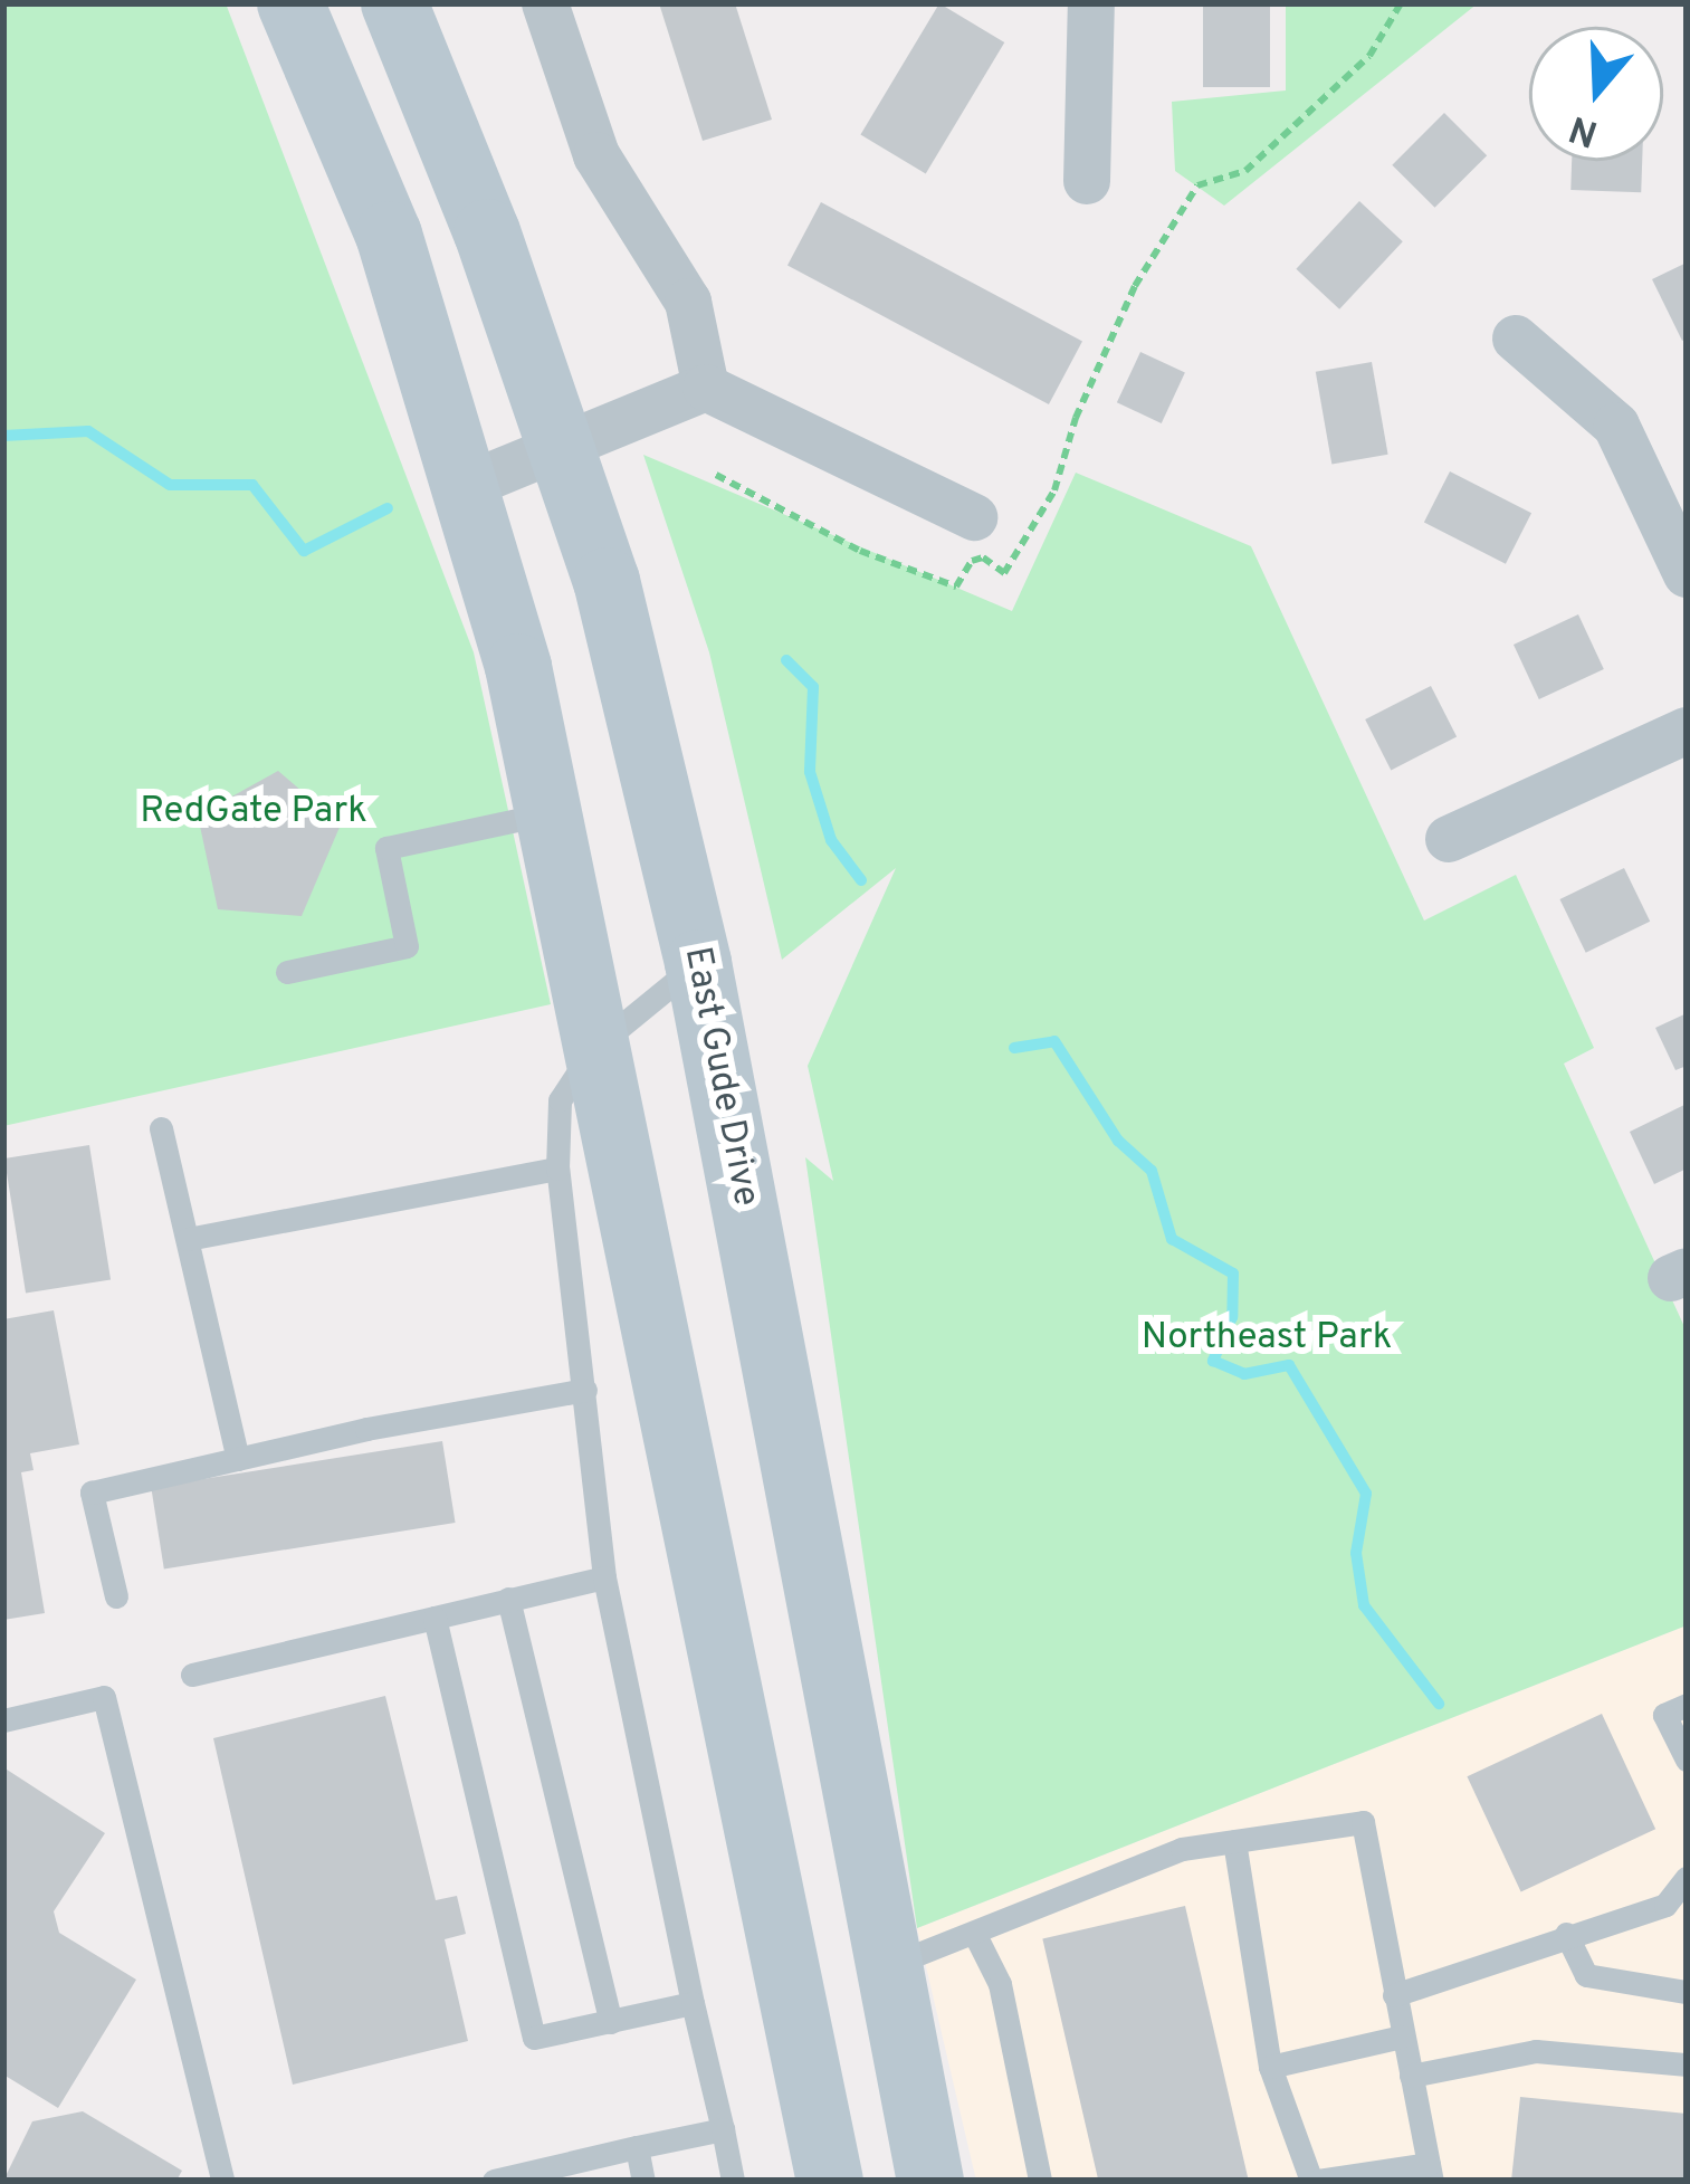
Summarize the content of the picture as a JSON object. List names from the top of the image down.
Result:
{
  "streets": {
    "main road": ["East Gude Drive"]
  },
  "parks": ["RedGate Park", "Northeast Park"],
  "north": "bottom"
}
